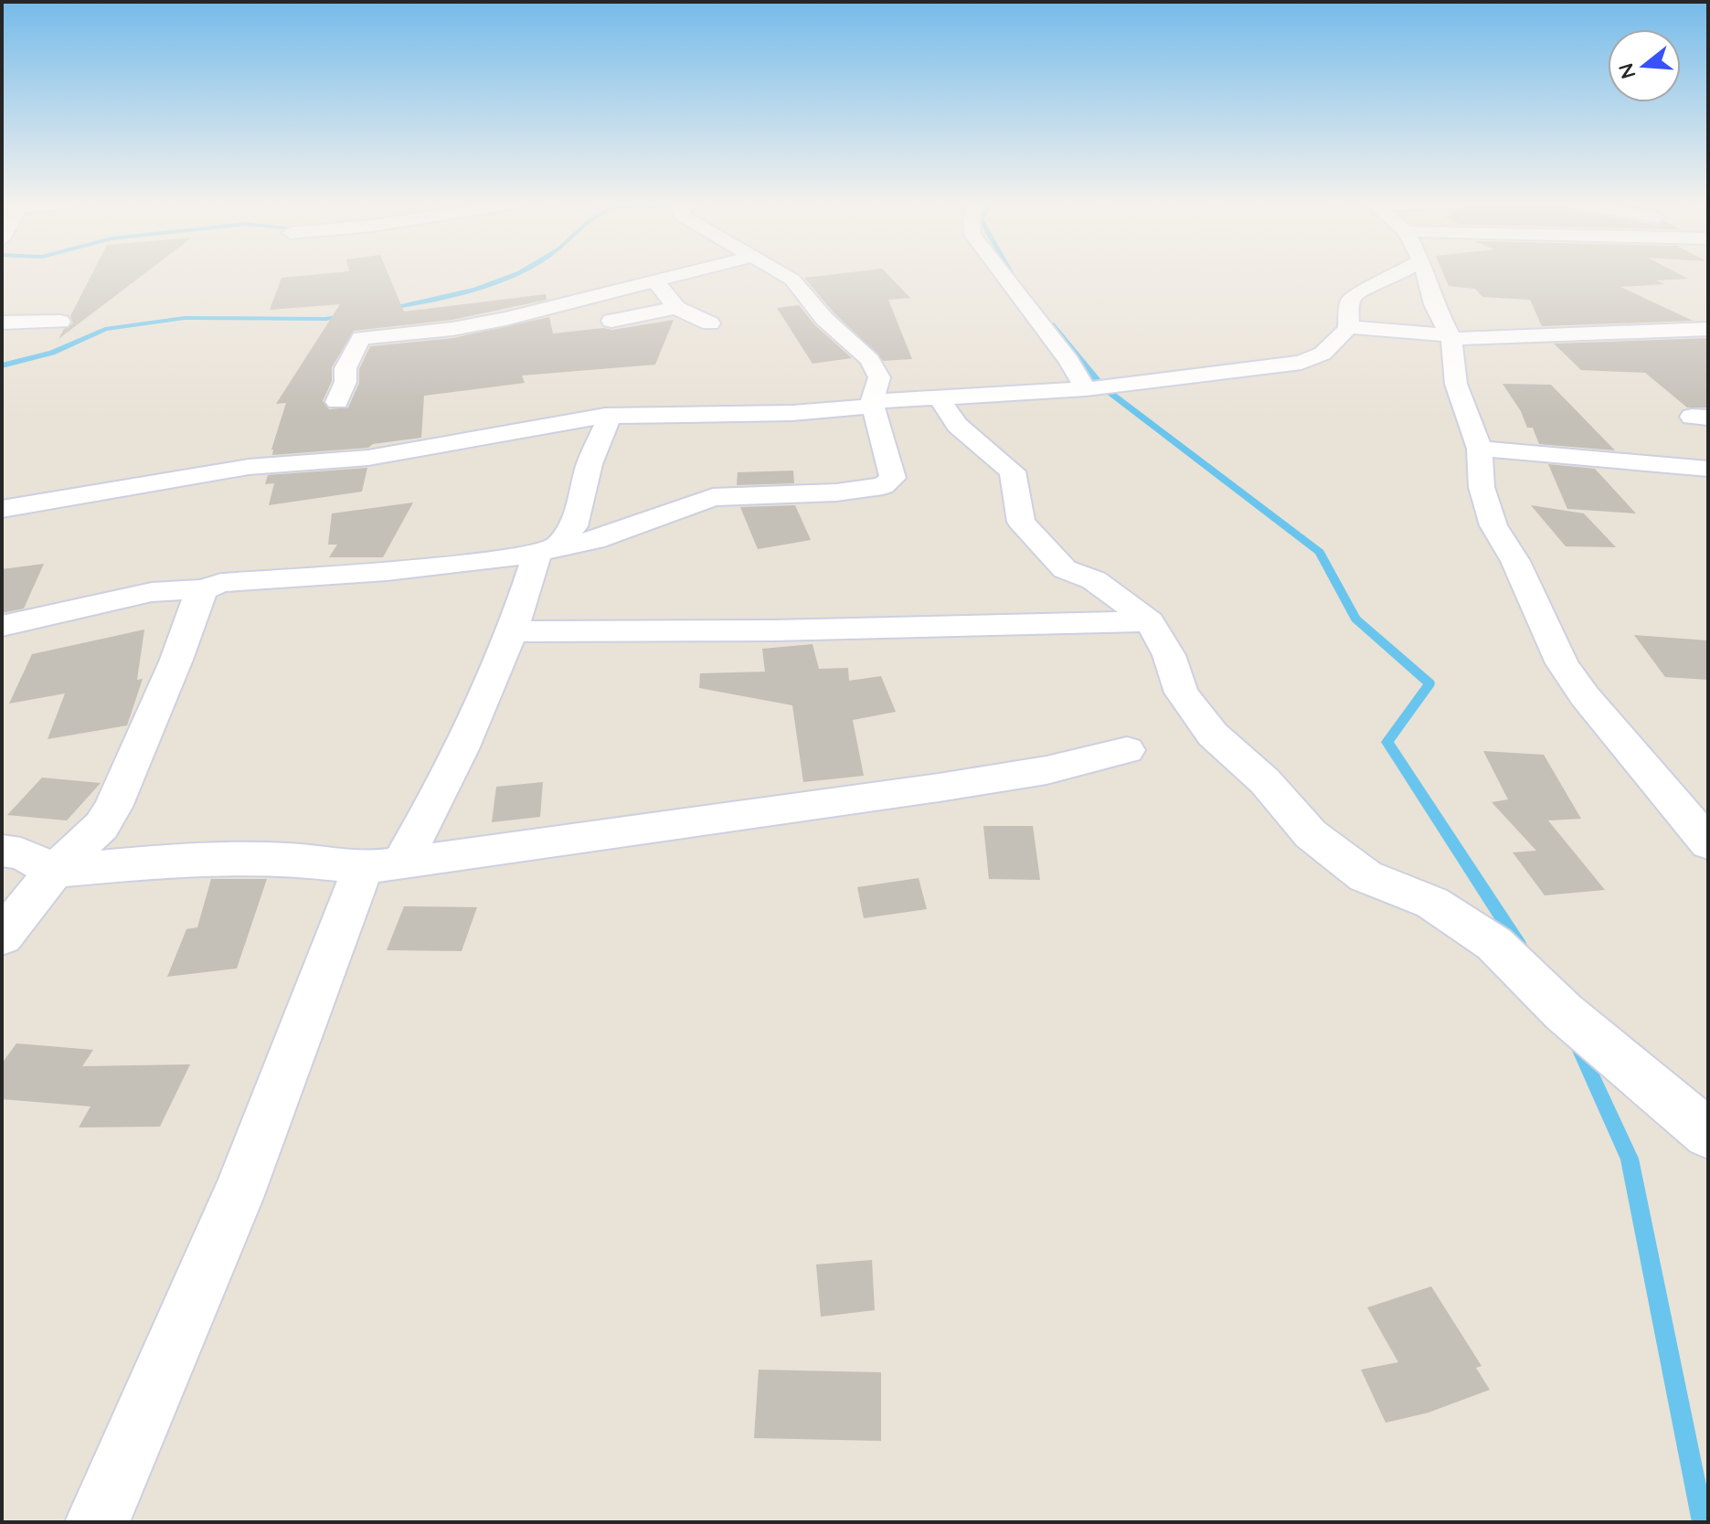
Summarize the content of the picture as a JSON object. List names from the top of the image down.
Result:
{
  "north": "left"
}
